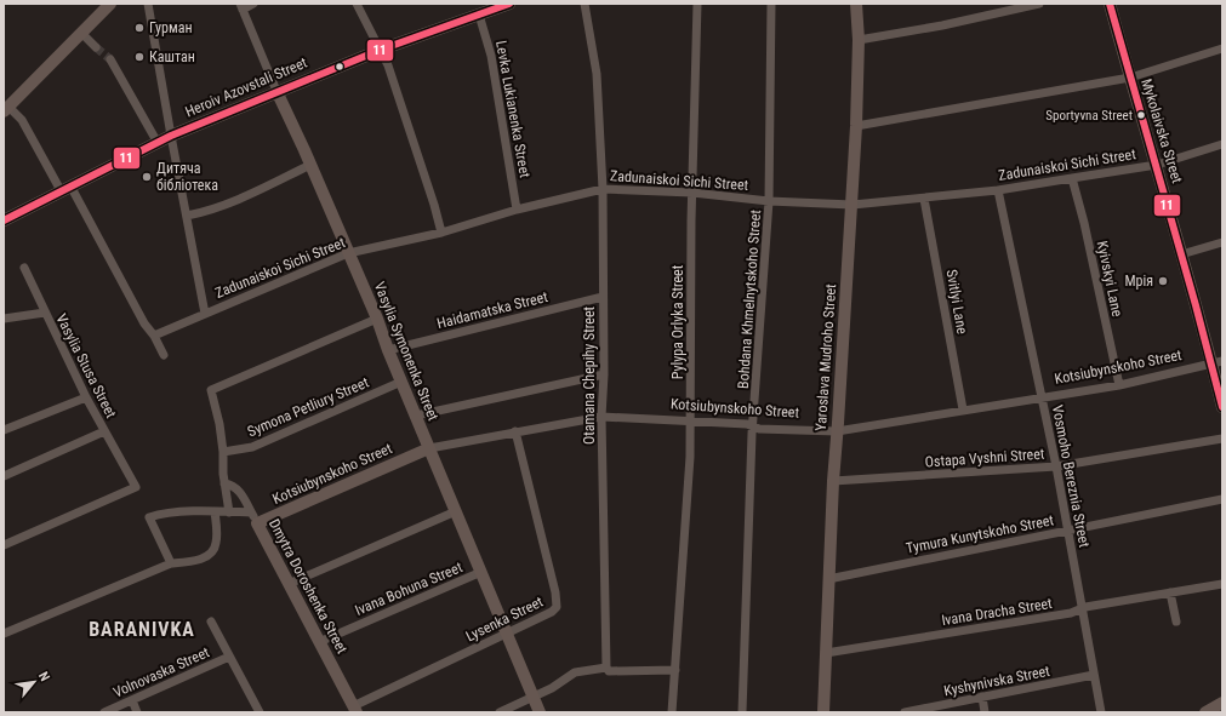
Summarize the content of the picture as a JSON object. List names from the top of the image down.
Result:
{
  "streets": {
    "street": [
      "Heroiv Azovstali Street",
      "Levka Lukianenka Street",
      "Mykolaivska Street",
      "Zadunaiskoi Sichi Street",
      "Kyivskyi Lane",
      "Bohdana Khmelnytskoho Street",
      "Svitlyi Lane",
      "Haidamatska Street",
      "Pylypa Orlyka Street",
      "Vasylia Symonenka Street",
      "Yaroslava Mudroho Street",
      "Vasylia Stusa Street",
      "Kotsiubynskoho Street",
      "Otamana Chepihy Street",
      "Symona Petliury Street",
      "Ostapa Vyshni Street",
      "Vosmoho Bereznia Street",
      "Tymura Kunytskoho Street",
      "Dmytra Doroshenka Street",
      "Ivana Bohuna Street",
      "Ivana Dracha Street",
      "Lysenka Street",
      "Volnovaska Street",
      "Kyshynivska Street"
    ]
  },
  "crossings": [
    ["Heroiv Azovstali Street", "Levka Lukianenka Street"],
    ["Heroiv Azovstali Street", "Vasylia Symonenka Street"],
    ["Levka Lukianenka Street", "Zadunaiskoi Sichi Street"],
    ["Mykolaivska Street", "Zadunaiskoi Sichi Street"],
    ["Mykolaivska Street", "Kotsiubynskoho Street"],
    ["Zadunaiskoi Sichi Street", "Kyivskyi Lane"],
    ["Zadunaiskoi Sichi Street", "Bohdana Khmelnytskoho Street"],
    ["Zadunaiskoi Sichi Street", "Svitlyi Lane"],
    ["Zadunaiskoi Sichi Street", "Pylypa Orlyka Street"],
    ["Zadunaiskoi Sichi Street", "Vasylia Symonenka Street"],
    ["Zadunaiskoi Sichi Street", "Yaroslava Mudroho Street"],
    ["Zadunaiskoi Sichi Street", "Otamana Chepihy Street"],
    ["Zadunaiskoi Sichi Street", "Vosmoho Bereznia Street"],
    ["Kyivskyi Lane", "Kotsiubynskoho Street"],
    ["Bohdana Khmelnytskoho Street", "Kotsiubynskoho Street"],
    ["Svitlyi Lane", "Kotsiubynskoho Street"],
    ["Haidamatska Street", "Vasylia Symonenka Street"],
    ["Haidamatska Street", "Otamana Chepihy Street"],
    ["Pylypa Orlyka Street", "Kotsiubynskoho Street"],
    ["Vasylia Symonenka Street", "Kotsiubynskoho Street"],
    ["Vasylia Symonenka Street", "Symona Petliury Street"],
    ["Vasylia Symonenka Street", "Ivana Bohuna Street"],
    ["Vasylia Symonenka Street", "Lysenka Street"],
    ["Yaroslava Mudroho Street", "Kotsiubynskoho Street"],
    ["Yaroslava Mudroho Street", "Ostapa Vyshni Street"],
    ["Yaroslava Mudroho Street", "Tymura Kunytskoho Street"],
    ["Yaroslava Mudroho Street", "Ivana Dracha Street"],
    ["Kotsiubynskoho Street", "Otamana Chepihy Street"],
    ["Kotsiubynskoho Street", "Vosmoho Bereznia Street"],
    ["Kotsiubynskoho Street", "Dmytra Doroshenka Street"],
    ["Kotsiubynskoho Street", "Lysenka Street"],
    ["Ostapa Vyshni Street", "Vosmoho Bereznia Street"],
    ["Vosmoho Bereznia Street", "Tymura Kunytskoho Street"],
    ["Vosmoho Bereznia Street", "Ivana Dracha Street"],
    ["Vosmoho Bereznia Street", "Kyshynivska Street"],
    ["Dmytra Doroshenka Street", "Ivana Bohuna Street"],
    ["Dmytra Doroshenka Street", "Lysenka Street"]
  ],
  "districts": ["BARANIVKA"],
  "places": [
    "Гурман",
    "Каштан",
    "Sportyvna Street",
    "Дитяча бібліотека",
    "Мрія"
  ],
  "lines": ["transit line 11"],
  "north": "top right"
}
